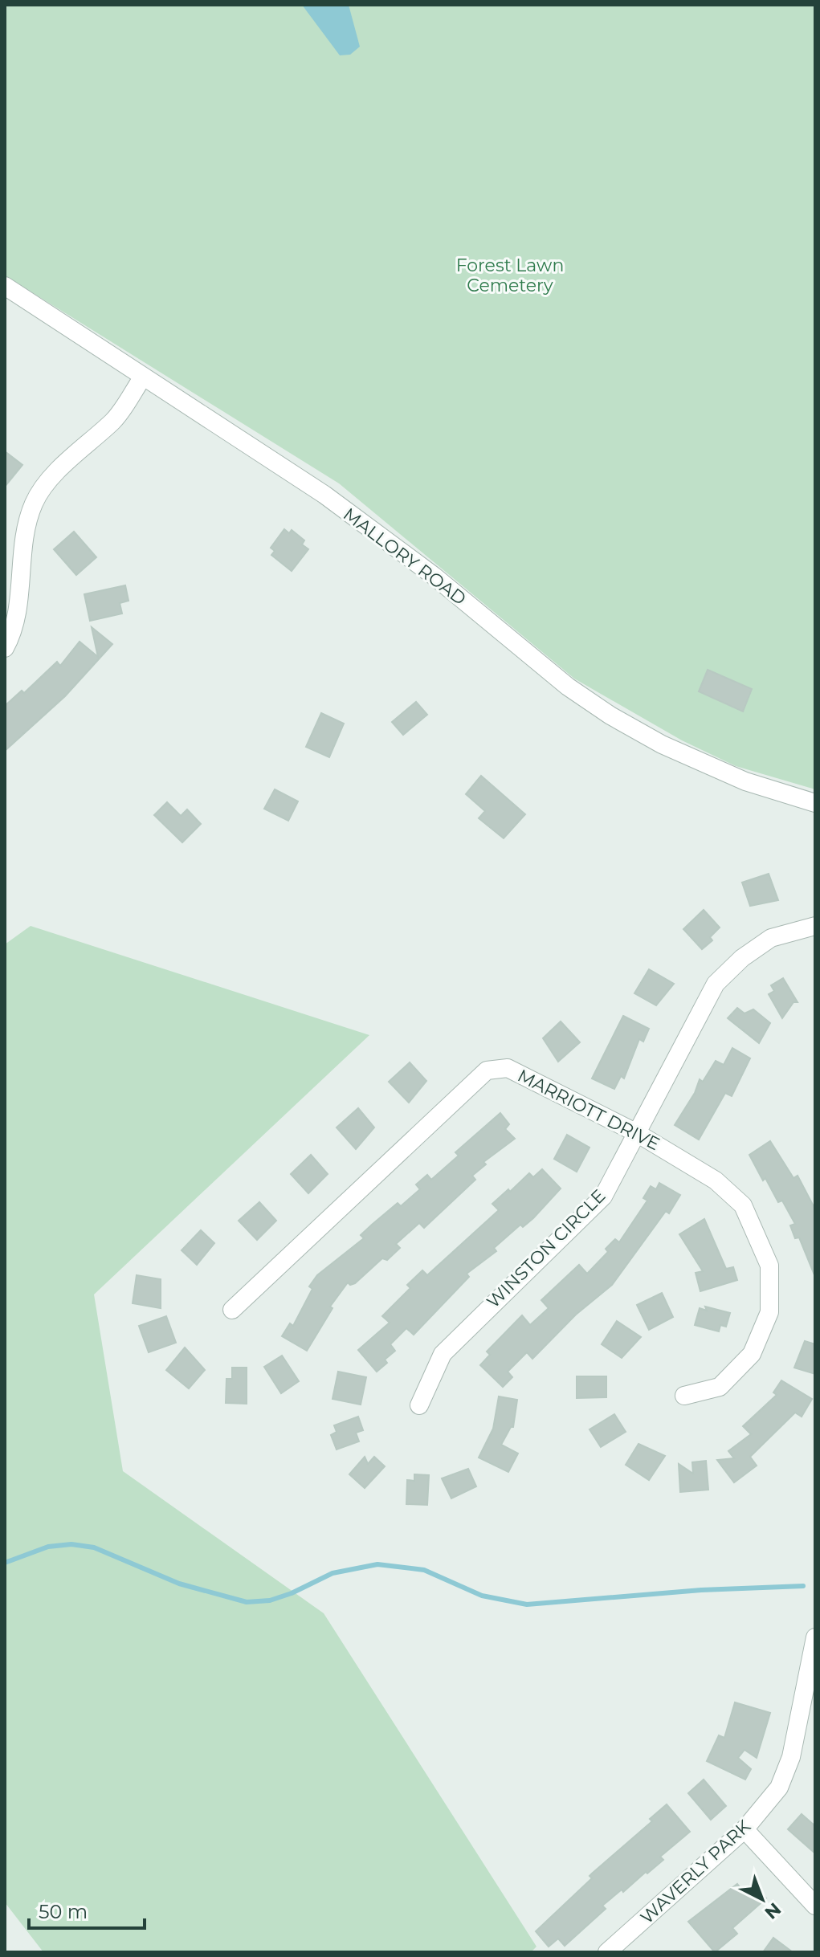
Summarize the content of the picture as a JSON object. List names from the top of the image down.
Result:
{
  "streets": {
    "street": [
      "MALLORY ROAD",
      "MARRIOTT DRIVE",
      "WINSTON CIRCLE",
      "WAVERLY PARK"
    ]
  },
  "crossings": [
    ["MARRIOTT DRIVE", "WINSTON CIRCLE"]
  ],
  "parks": ["Forest Lawn Cemetery"],
  "scale_bar": "50 m",
  "north": "bottom right"
}
